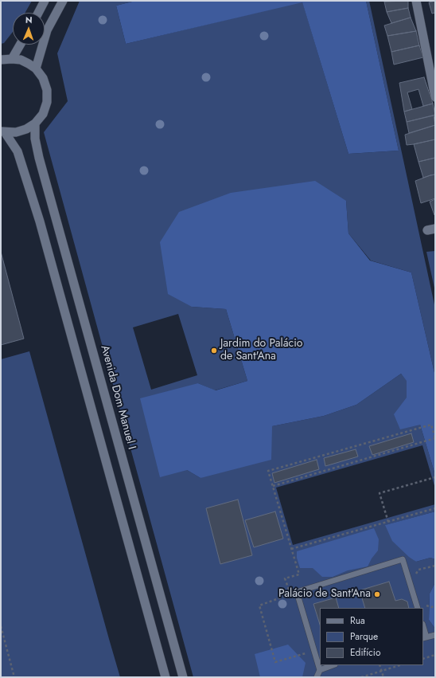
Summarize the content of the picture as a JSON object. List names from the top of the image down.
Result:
{
  "streets": {
    "main road": ["Avenida Dom Manuel I"]
  },
  "places": ["Jardim do Palácio de Sant'Ana", "Palácio de Sant'Ana"],
  "legend": ["Rua", "Parque", "Edifício"],
  "north": "top"
}
